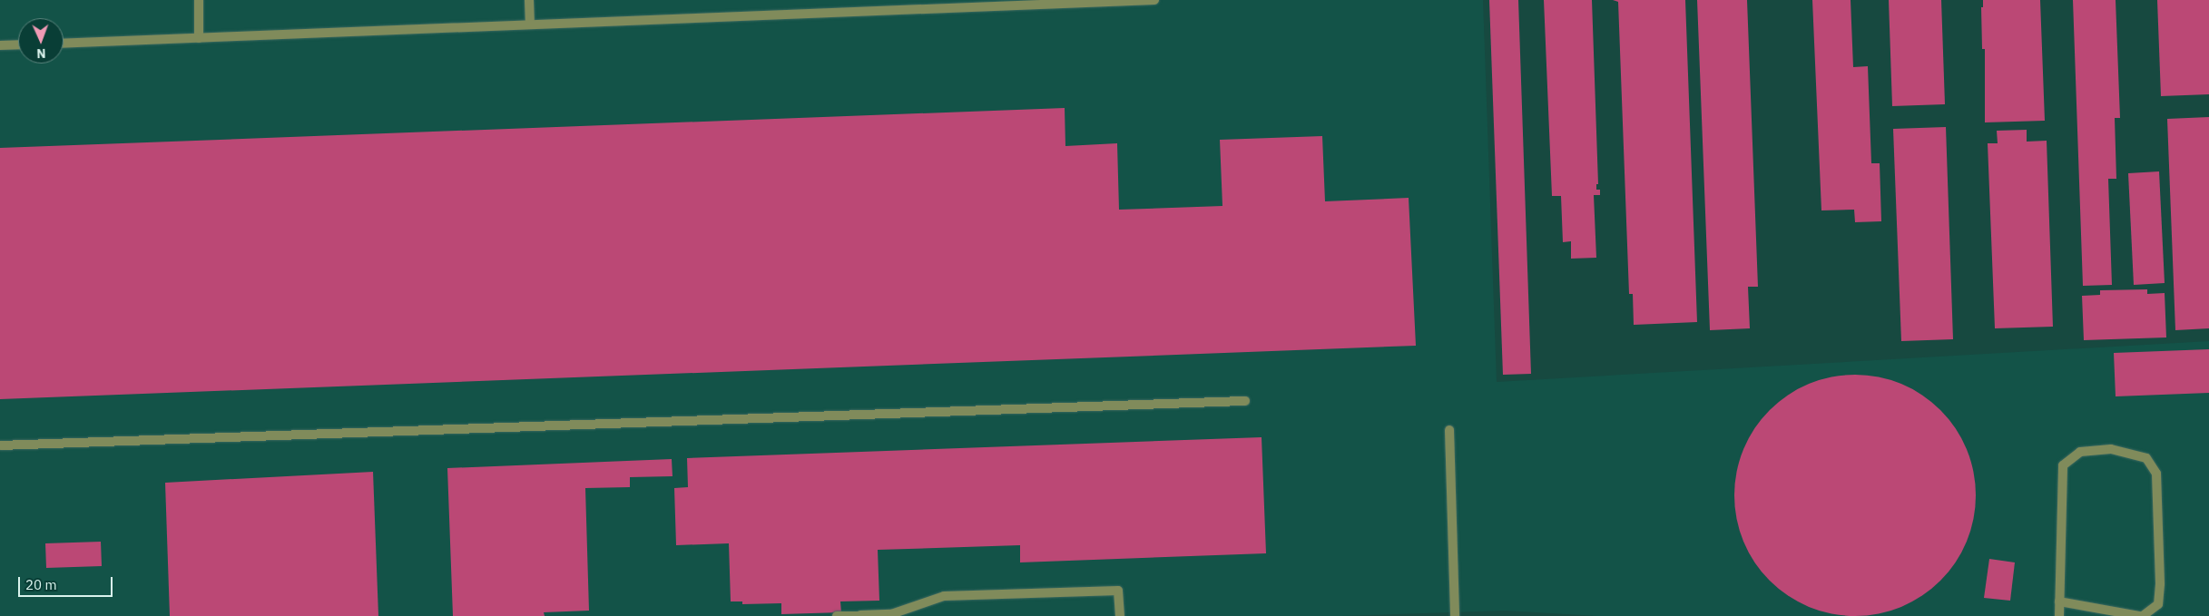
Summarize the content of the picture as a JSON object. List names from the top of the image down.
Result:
{
  "scale_bar": "20 m",
  "north": "bottom"
}
